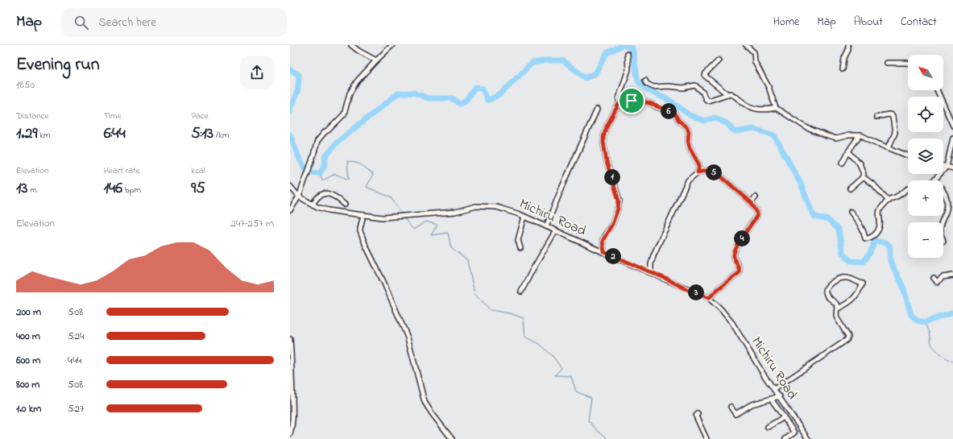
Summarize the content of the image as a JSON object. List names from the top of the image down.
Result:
{
  "streets": {
    "street": ["Michiru Road"]
  },
  "north": "top left",
  "page": {
    "header": "Map",
    "search": "Search here",
    "nav": [
      "Home",
      "Map",
      "About",
      "Contact"
    ],
    "heading": ["Evening run", "18:50"],
    "map_buttons": ["+", "−"],
    "stats": [
      ["Distance", "1.29 km"],
      ["Time", "6:44"],
      ["Pace", "5:13 /km"],
      ["Elevation", "13 m"],
      ["Heart rate", "146 bpm"],
      ["kcal", "95"]
    ],
    "pins": [
      "6",
      "5",
      "1",
      "4",
      "2",
      "3"
    ],
    "chart": ["Elevation", "247–257 m"],
    "list": [
      {
        "name": "200 m",
        "note": "5:08"
      },
      {
        "name": "400 m",
        "note": "5:24"
      },
      {
        "name": "600 m",
        "note": "4:44"
      },
      {
        "name": "800 m",
        "note": "5:08"
      },
      {
        "name": "1.0 km",
        "note": "5:27"
      }
    ]
  }
}
